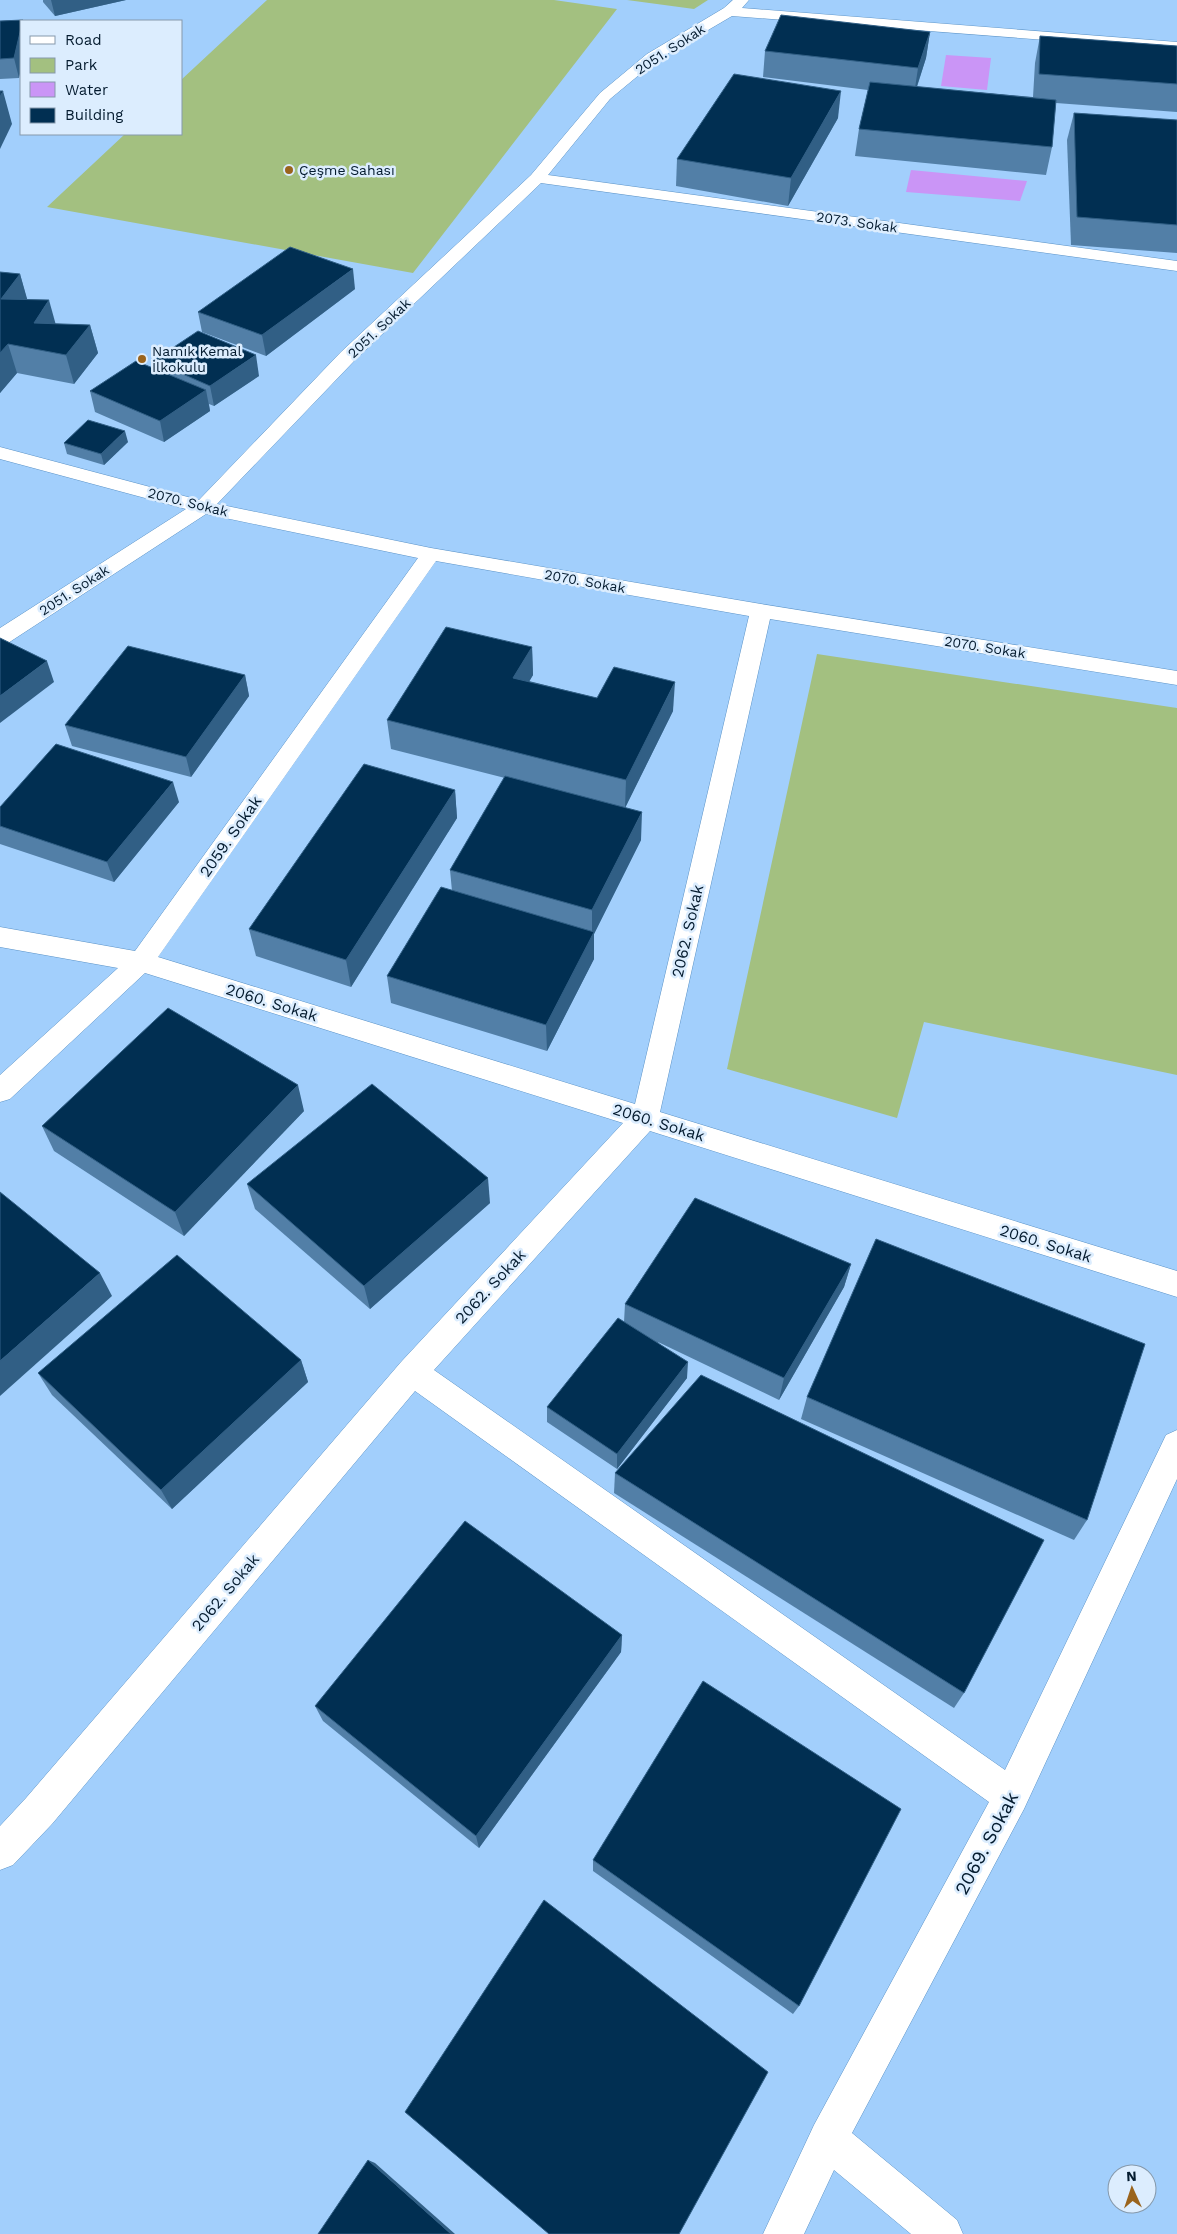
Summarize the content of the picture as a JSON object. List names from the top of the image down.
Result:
{
  "streets": {
    "street": [
      "2051. Sokak",
      "2073. Sokak",
      "2070. Sokak",
      "2059. Sokak",
      "2062. Sokak",
      "2060. Sokak",
      "2069. Sokak"
    ]
  },
  "crossings": [
    ["2051. Sokak", "2073. Sokak"],
    ["2051. Sokak", "2070. Sokak"],
    ["2070. Sokak", "2059. Sokak"],
    ["2070. Sokak", "2062. Sokak"],
    ["2059. Sokak", "2060. Sokak"],
    ["2062. Sokak", "2060. Sokak"]
  ],
  "places": ["Çeşme Sahası", "Namık Kemal İlkokulu"],
  "legend": [
    "Road",
    "Park",
    "Water",
    "Building"
  ],
  "north": "top"
}
